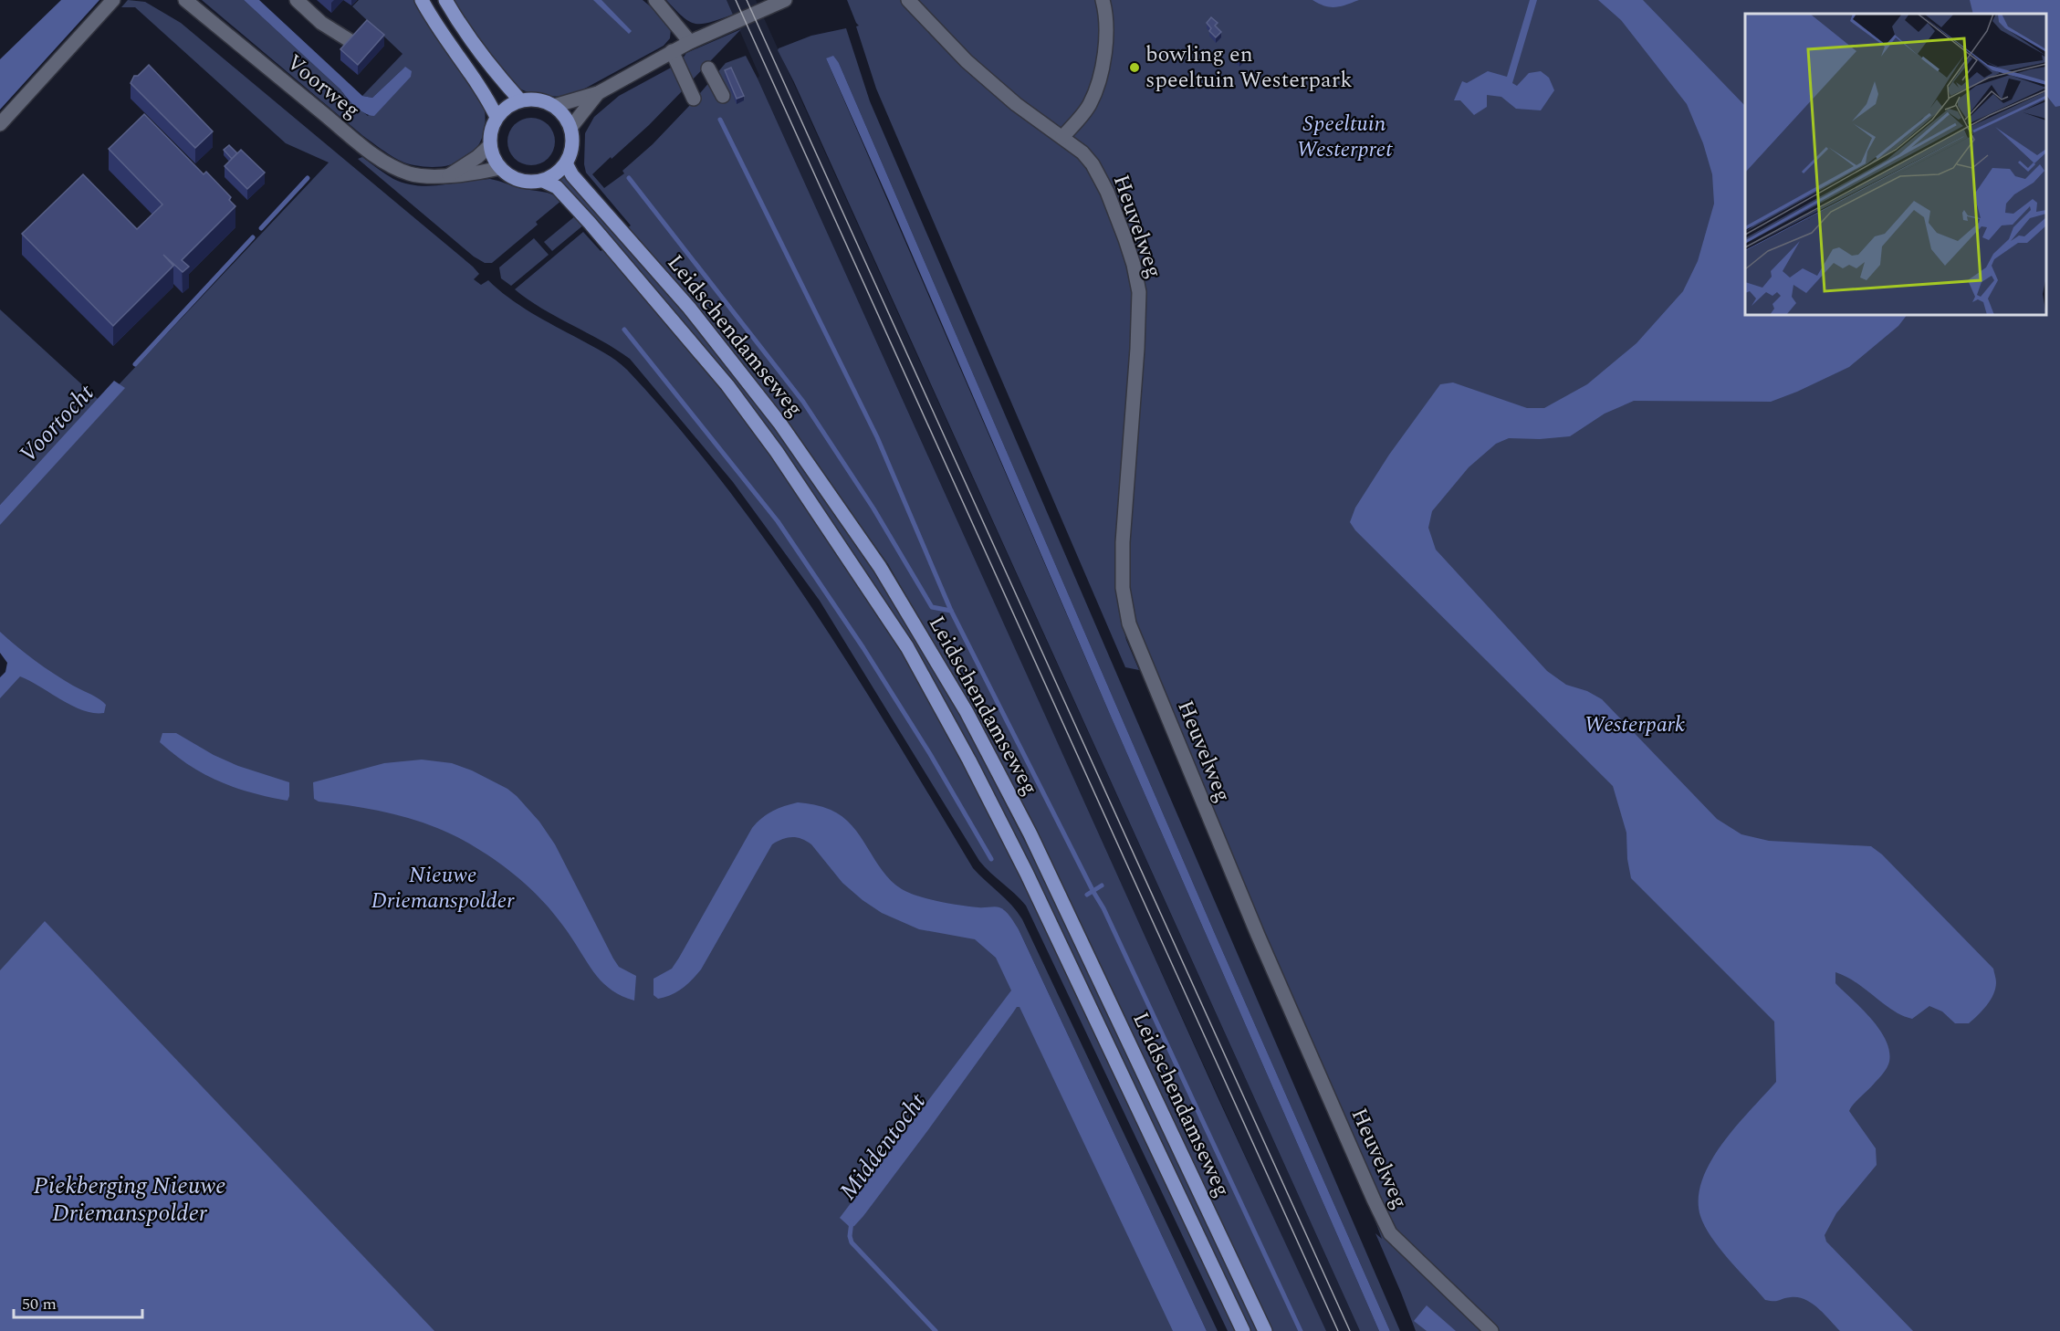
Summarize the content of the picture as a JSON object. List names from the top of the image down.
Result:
{
  "streets": {
    "main road": ["Leidschendamseweg"],
    "street": ["Voorweg", "Heuvelweg"]
  },
  "crossings": [
    ["Voorweg", "Leidschendamseweg"]
  ],
  "water": ["Voortocht", "Middentocht", "Piekberging Nieuwe Driemanspolder"],
  "parks": ["Speeltuin Westerpret", "Westerpark", "Nieuwe Driemanspolder"],
  "places": ["bowling en speeltuin Westerpark"],
  "scale_bar": "50 m"
}
